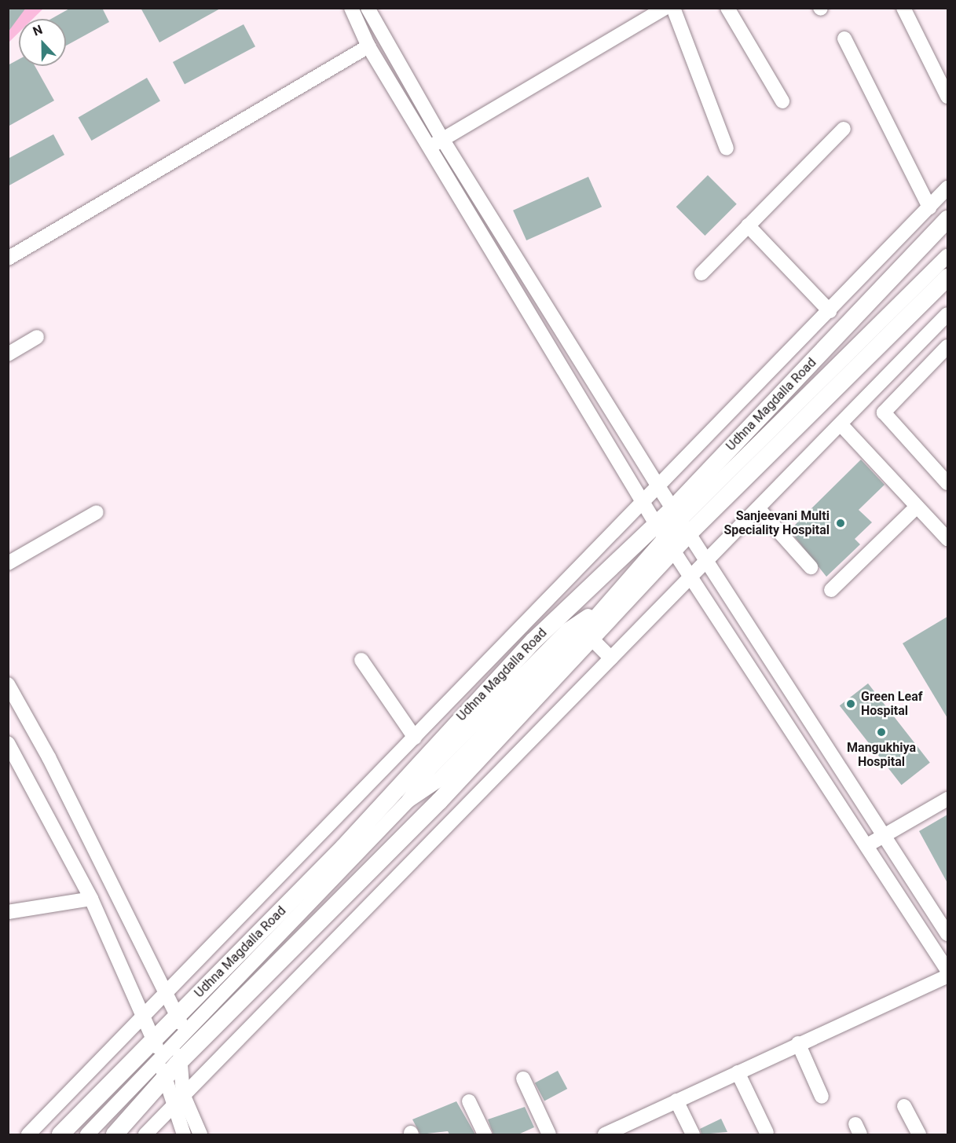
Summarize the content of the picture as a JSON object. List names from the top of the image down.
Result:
{
  "streets": {
    "main road": ["Udhna Magdalla Road"]
  },
  "places": ["Sanjeevani Multi Speciality Hospital", "Green Leaf Hospital", "Mangukhiya Hospital"],
  "north": "top"
}
